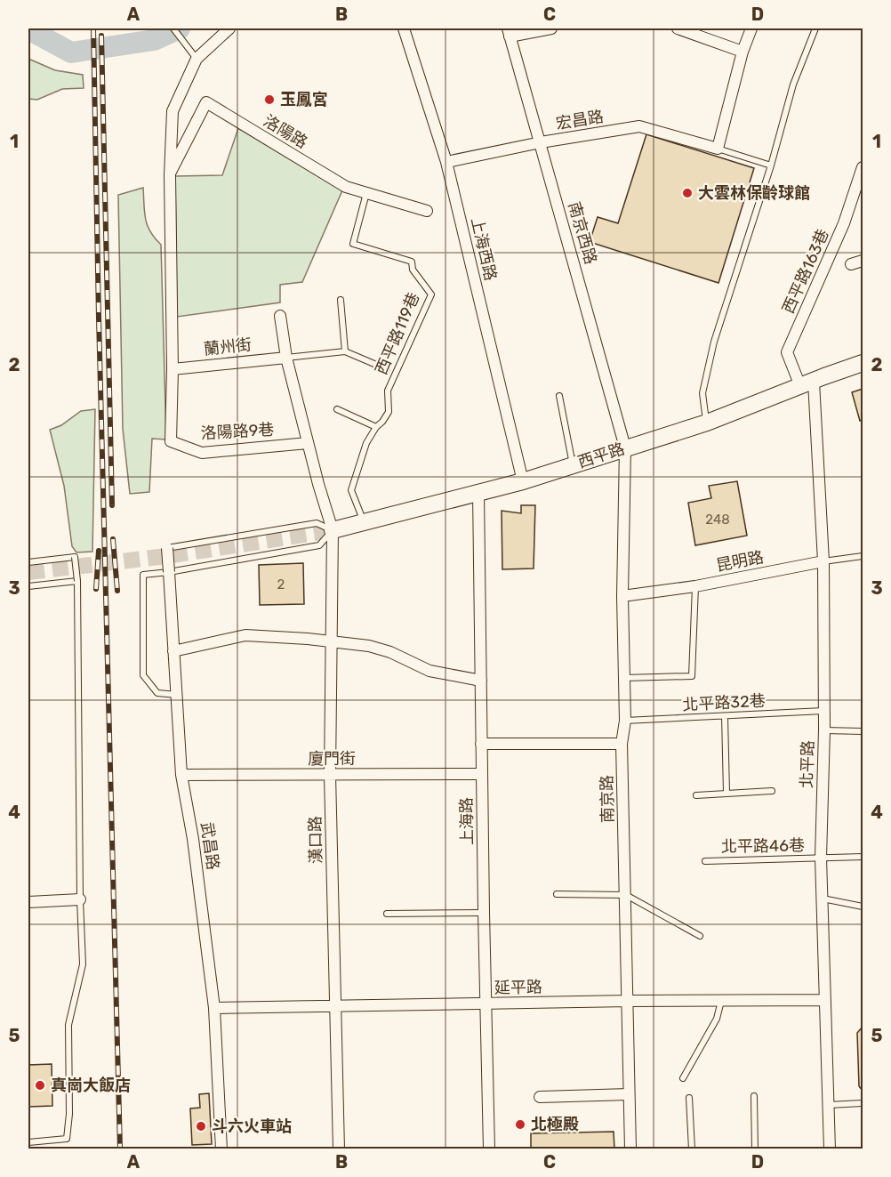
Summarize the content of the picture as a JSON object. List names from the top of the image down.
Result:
{
  "streets": {
    "main road": ["西平路"],
    "street": [
      "宏昌路",
      "洛陽路",
      "南京西路",
      "上海西路",
      "西平路163巷",
      "蘭州街",
      "洛陽路9巷",
      "昆明路",
      "廈門街",
      "北平路",
      "南京路",
      "上海路",
      "漢口路",
      "武昌路",
      "延平路"
    ],
    "lane": ["西平路119巷", "北平路32巷", "北平路46巷"]
  },
  "crossings": [
    ["宏昌路", "南京西路"],
    ["宏昌路", "上海西路"],
    ["洛陽路", "西平路119巷"],
    ["洛陽路", "蘭州街"],
    ["洛陽路", "洛陽路9巷"],
    ["南京西路", "西平路"],
    ["南京西路", "南京路"],
    ["上海西路", "西平路"],
    ["西平路163巷", "西平路"],
    ["西平路163巷", "北平路"],
    ["西平路119巷", "西平路"],
    ["西平路", "北平路"],
    ["西平路", "南京路"],
    ["西平路", "上海路"],
    ["西平路", "漢口路"],
    ["西平路", "武昌路"],
    ["昆明路", "北平路"],
    ["昆明路", "南京路"],
    ["北平路32巷", "北平路"],
    ["北平路32巷", "南京路"],
    ["廈門街", "上海路"],
    ["廈門街", "漢口路"],
    ["廈門街", "武昌路"],
    ["北平路", "北平路46巷"],
    ["北平路", "延平路"],
    ["南京路", "延平路"],
    ["上海路", "延平路"],
    ["漢口路", "延平路"],
    ["武昌路", "延平路"]
  ],
  "places": [
    "玉鳳宮",
    "大雲林保齡球館",
    "真崗大飯店",
    "北極殿",
    "斗六火車站"
  ],
  "house_numbers": ["248", "2"],
  "grid": {
    "columns": [
      "A",
      "B",
      "C",
      "D"
    ],
    "rows": [
      "1",
      "2",
      "3",
      "4",
      "5"
    ]
  }
}
